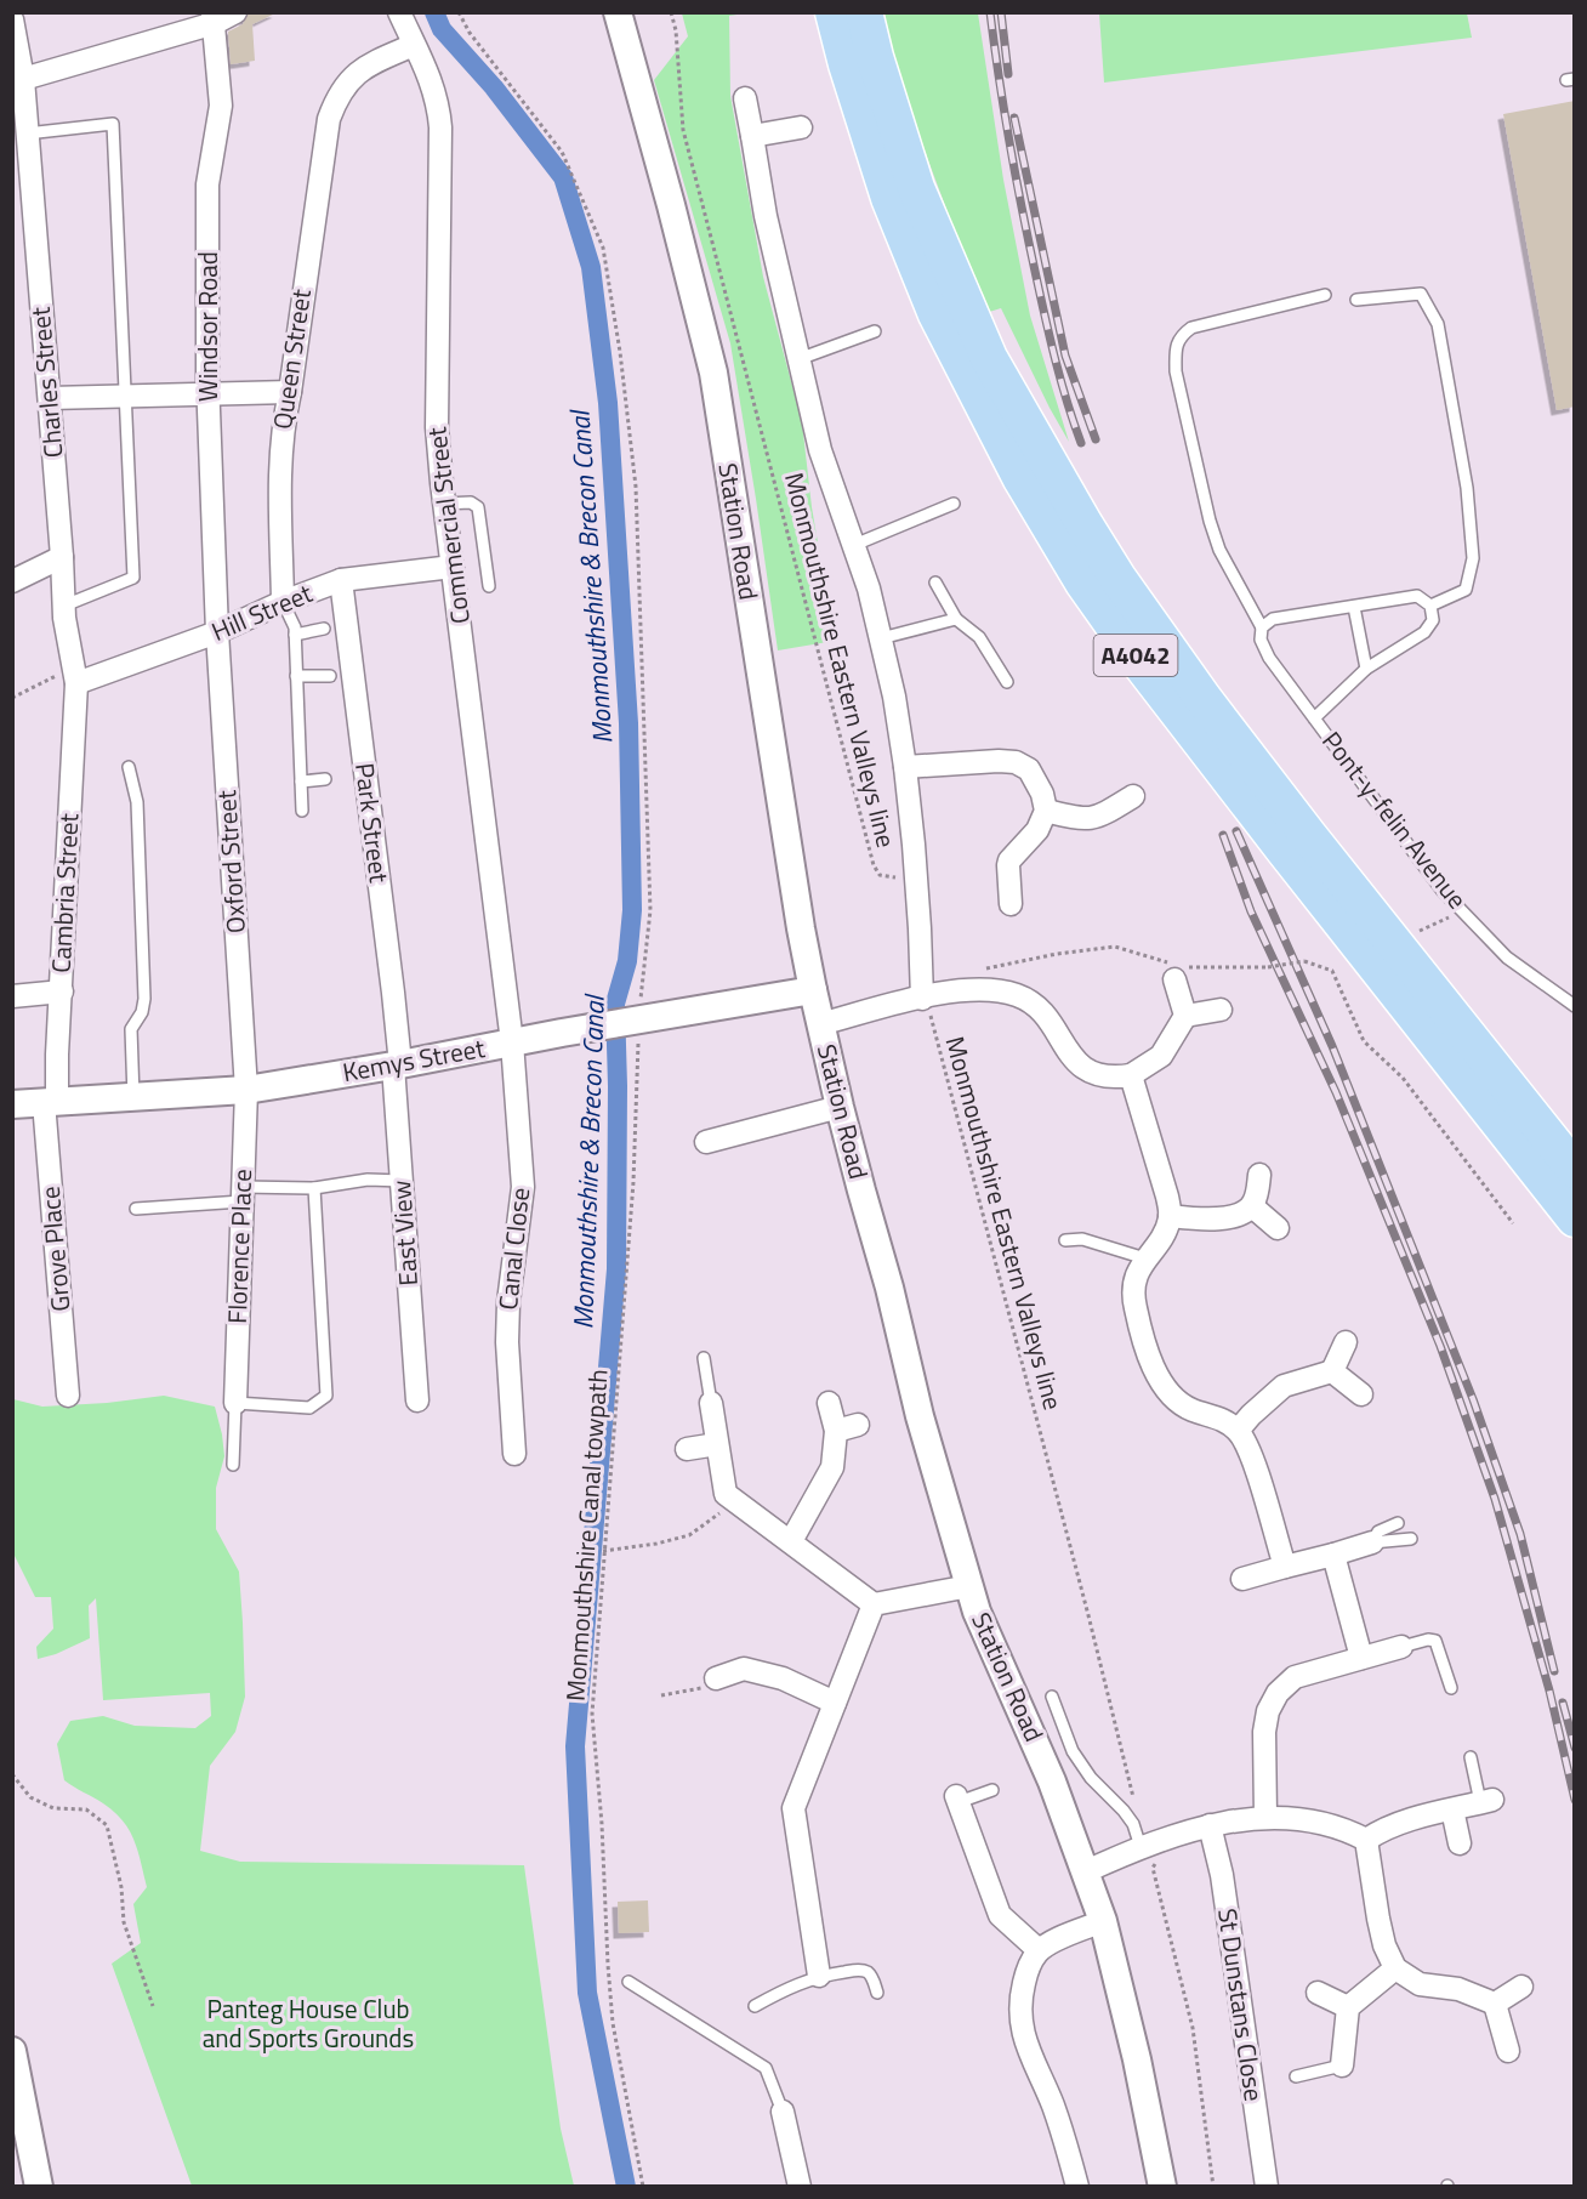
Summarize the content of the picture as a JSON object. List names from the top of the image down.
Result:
{
  "streets": {
    "highway": ["A4042"],
    "street": [
      "Windsor Road",
      "Queen Street",
      "Charles Street",
      "Commercial Street",
      "Station Road",
      "Hill Street",
      "Park Street",
      "Oxford Street",
      "Cambria Street",
      "Kemys Street",
      "East View",
      "Florence Place",
      "Grove Place",
      "Canal Close",
      "St Dunstans Close"
    ],
    "lane": ["Pont-y-felin Avenue"],
    "path": ["Monmouthshire Eastern Valleys line", "Monmouthshire Canal towpath"]
  },
  "crossings": [
    ["Windsor Road", "Hill Street"],
    ["Windsor Road", "Oxford Street"],
    ["Queen Street", "Commercial Street"],
    ["Queen Street", "Hill Street"],
    ["Charles Street", "Hill Street"],
    ["Charles Street", "Cambria Street"],
    ["Commercial Street", "Hill Street"],
    ["Commercial Street", "Kemys Street"],
    ["Commercial Street", "Canal Close"],
    ["Station Road", "Kemys Street"],
    ["Hill Street", "Park Street"],
    ["Hill Street", "Oxford Street"],
    ["Hill Street", "Cambria Street"],
    ["Park Street", "Kemys Street"],
    ["Park Street", "East View"],
    ["Oxford Street", "Kemys Street"],
    ["Oxford Street", "Florence Place"],
    ["Cambria Street", "Kemys Street"],
    ["Cambria Street", "Grove Place"],
    ["Kemys Street", "East View"],
    ["Kemys Street", "Florence Place"],
    ["Kemys Street", "Grove Place"],
    ["Kemys Street", "Canal Close"],
    ["Kemys Street", "Monmouthshire Canal towpath"]
  ],
  "water": ["Monmouthshire & Brecon Canal"],
  "parks": ["Panteg House Club and Sports Grounds"]
}
